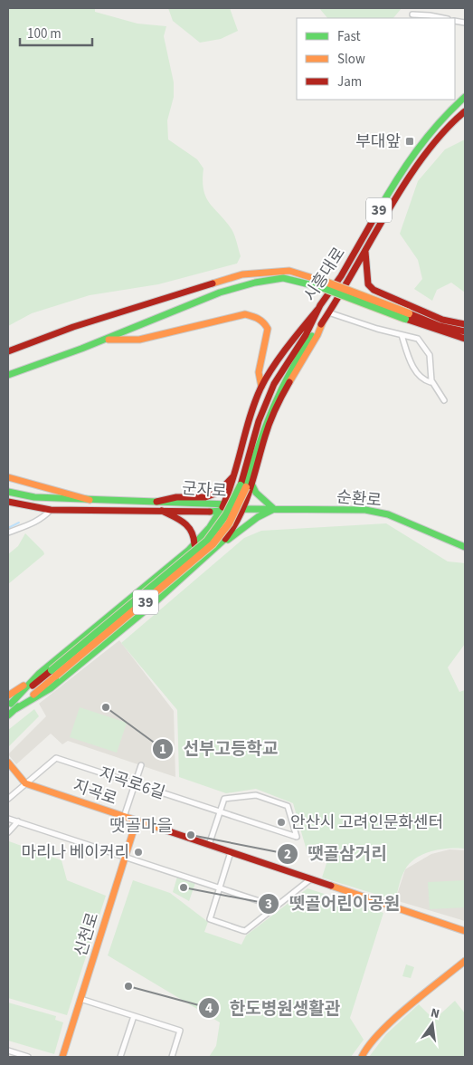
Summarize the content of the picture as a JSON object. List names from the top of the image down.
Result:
{
  "streets": {
    "main road": [
      "39",
      "시흥대로",
      "군자로",
      "순환로",
      "지곡로",
      "신천로"
    ],
    "street": ["지곡로6길"]
  },
  "crossings": [
    ["39", "시흥대로"],
    ["군자로", "순환로"],
    ["지곡로6길", "지곡로"],
    ["지곡로", "신천로"]
  ],
  "districts": ["땟골마을"],
  "places": {
    "transit": ["부대앞"],
    "other": [
      "선부고등학교",
      "안산시 고려인문화센터",
      "땟골삼거리",
      "마리나 베이커리",
      "뗏골어린이공원",
      "한도병원생활관"
    ]
  },
  "legend": ["Fast", "Slow", "Jam"],
  "scale_bar": "100 m",
  "north": "top"
}
